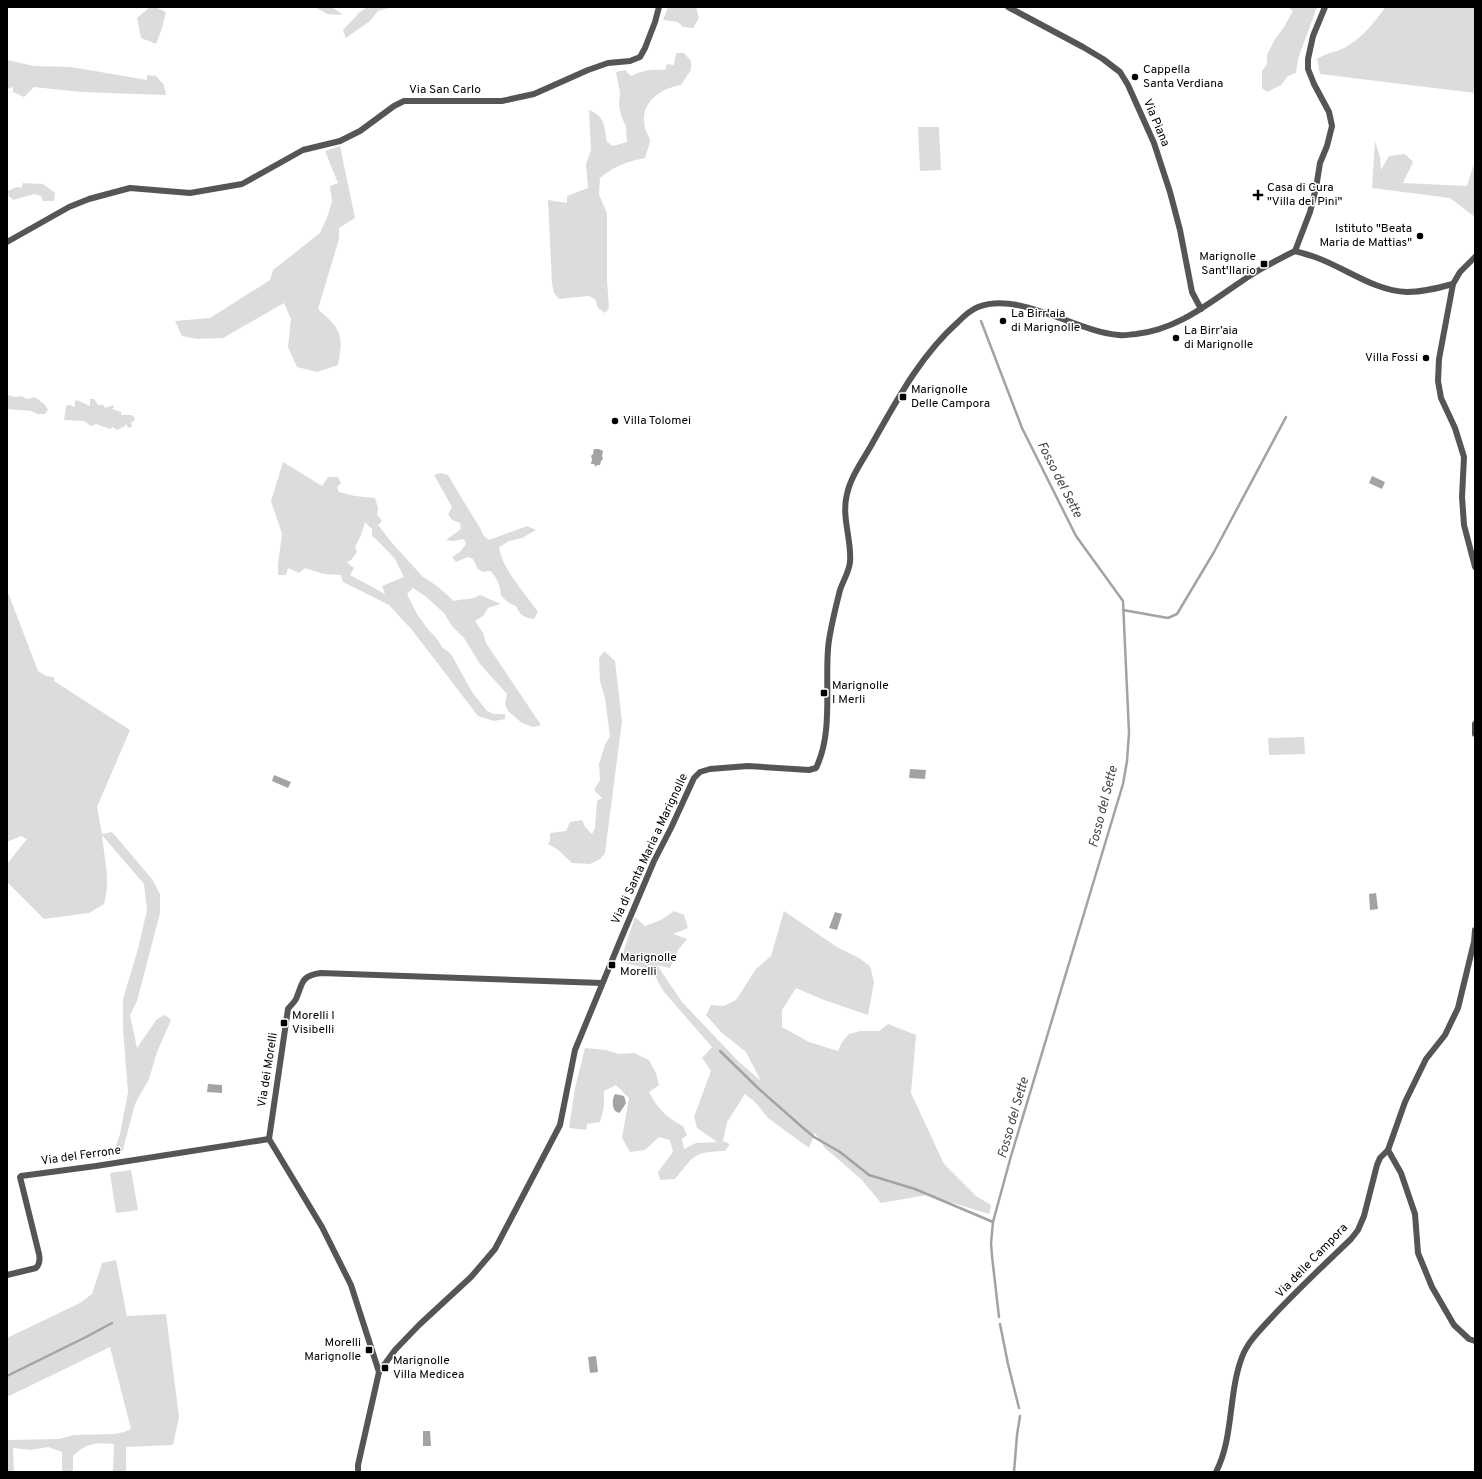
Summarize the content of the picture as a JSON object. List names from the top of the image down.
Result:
{
  "streets": {
    "street": [
      "Via San Carlo",
      "Via Piana",
      "Via di Santa Maria a Marignolle",
      "Via dei Morelli",
      "Via del Ferrone",
      "Via delle Campora"
    ]
  },
  "crossings": [
    ["Via Piana", "Via di Santa Maria a Marignolle"],
    ["Via di Santa Maria a Marignolle", "Via dei Morelli"],
    ["Via dei Morelli", "Via del Ferrone"]
  ],
  "water": ["Fosso del Sette"],
  "places": {
    "other": [
      "Cappella Santa Verdiana",
      "Istituto \"Beata Maria de Mattias\"",
      "La Birr'aia di Marignolle",
      "La Birr’aia di Marignolle",
      "Villa Fossi",
      "Villa Tolomei"
    ],
    "health": ["Casa di Cura \"Villa dei Pini\""],
    "transit": [
      "Marignolle Sant'Ilario",
      "Marignolle Delle Campora",
      "Marignolle I Merli",
      "Marignolle Morelli",
      "Morelli I Visibelli",
      "Morelli Marignolle",
      "Marignolle Villa Medicea"
    ]
  }
}
